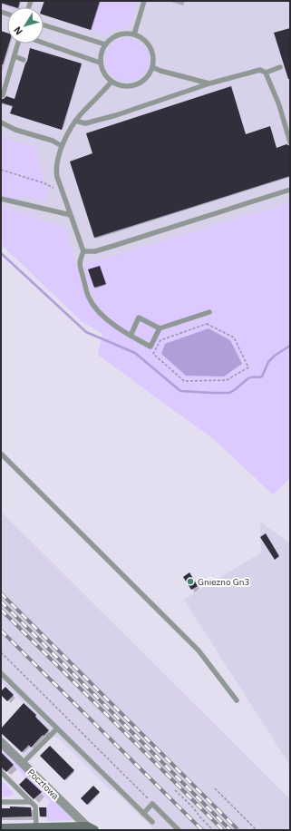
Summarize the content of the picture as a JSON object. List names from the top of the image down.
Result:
{
  "streets": {
    "street": ["Pocztowa"]
  },
  "places": ["Gniezno Gn3"],
  "north": "bottom left"
}
